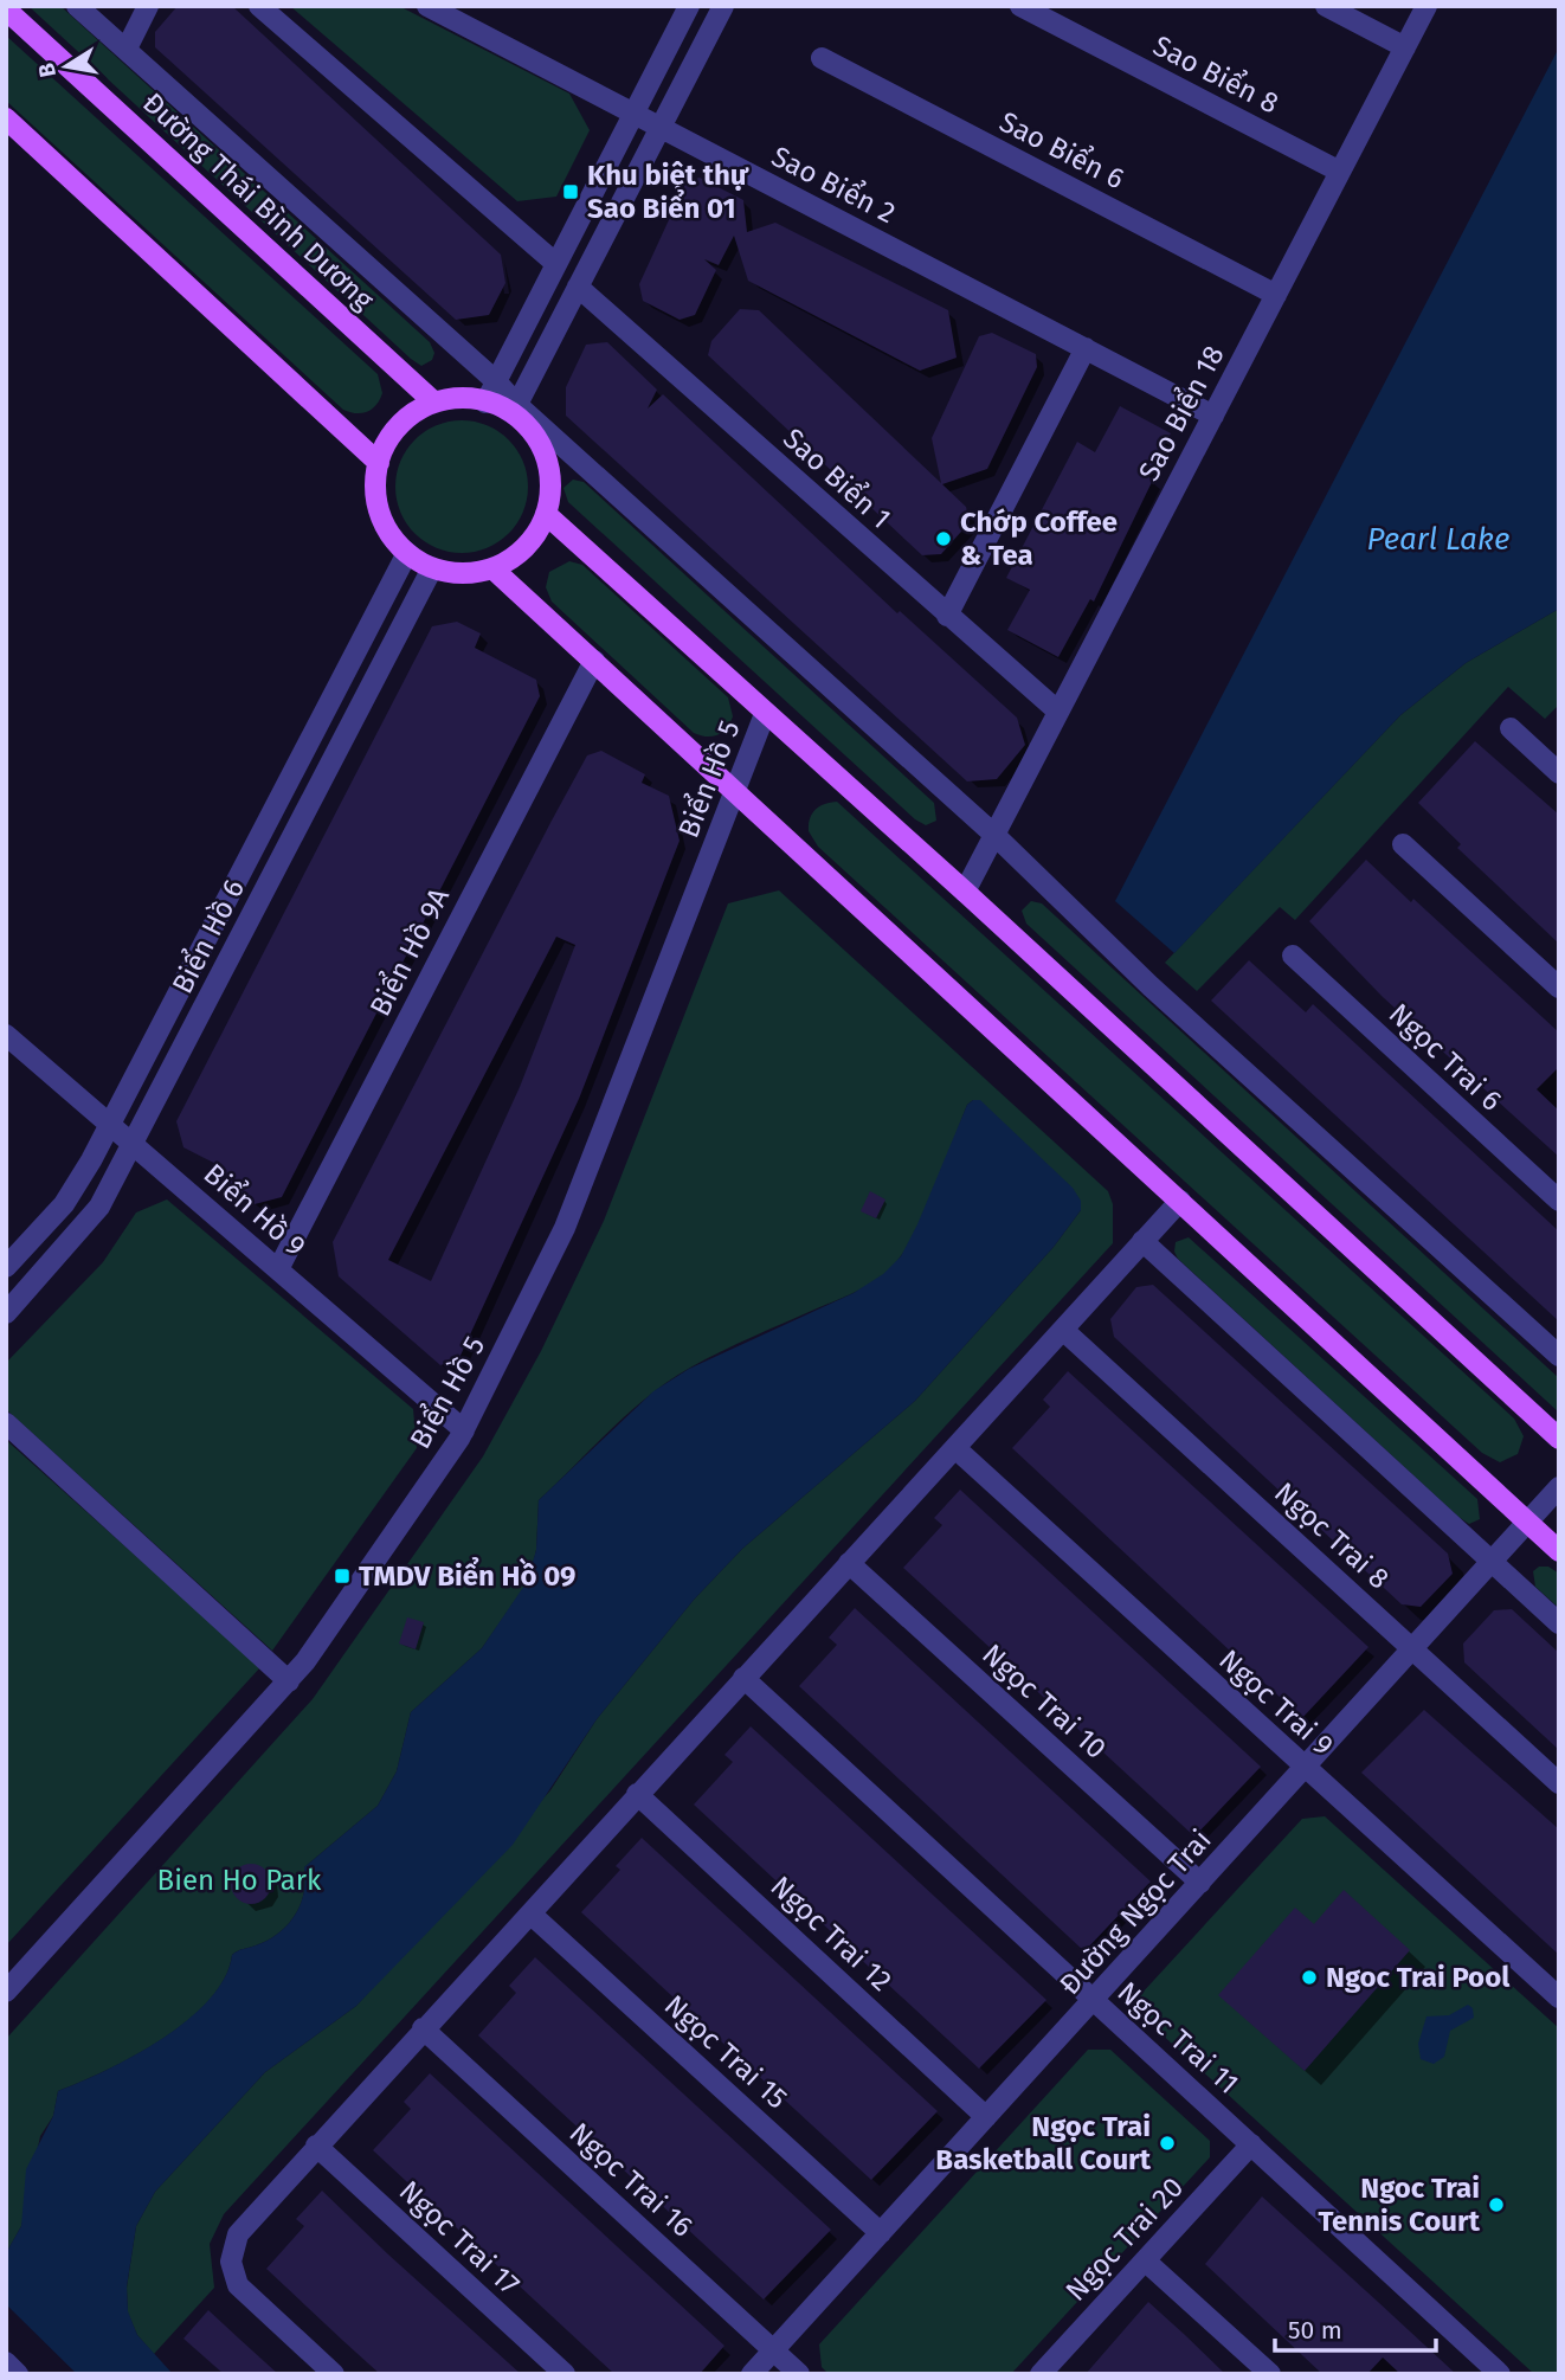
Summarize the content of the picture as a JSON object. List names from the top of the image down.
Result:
{
  "streets": {
    "main road": ["Đường Thái Bình Dương"],
    "street": [
      "Sao Biển 8",
      "Sao Biển 6",
      "Sao Biển 2",
      "Sao Biển 18",
      "Sao Biển 1",
      "Biển Hồ 5",
      "Biển Hồ 6",
      "Biển Hồ 9A",
      "Ngọc Trai 6",
      "Biển Hồ 9",
      "Ngọc Trai 8",
      "Ngọc Trai 10",
      "Ngọc Trai 9",
      "Đường Ngọc Trai",
      "Ngọc Trai 12",
      "Ngọc Trai 11",
      "Ngọc Trai 15",
      "Ngọc Trai 16",
      "Ngọc Trai 17",
      "Ngọc Trai 20"
    ]
  },
  "crossings": [
    ["Sao Biển 8", "Sao Biển 18"],
    ["Sao Biển 6", "Sao Biển 18"],
    ["Sao Biển 2", "Sao Biển 18"],
    ["Đường Thái Bình Dương", "Biển Hồ 6"],
    ["Sao Biển 18", "Sao Biển 1"],
    ["Biển Hồ 5", "Biển Hồ 9"],
    ["Biển Hồ 6", "Biển Hồ 9"],
    ["Biển Hồ 9A", "Biển Hồ 9"],
    ["Ngọc Trai 8", "Đường Ngọc Trai"],
    ["Ngọc Trai 10", "Đường Ngọc Trai"],
    ["Ngọc Trai 9", "Đường Ngọc Trai"],
    ["Đường Ngọc Trai", "Ngọc Trai 12"],
    ["Đường Ngọc Trai", "Ngọc Trai 11"],
    ["Đường Ngọc Trai", "Ngọc Trai 15"],
    ["Đường Ngọc Trai", "Ngọc Trai 16"],
    ["Ngọc Trai 11", "Ngọc Trai 20"]
  ],
  "water": ["Pearl Lake"],
  "parks": ["Bien Ho Park"],
  "places": {
    "transit": ["Khu biệt thự Sao Biển 01", "TMDV Biển Hồ 09"],
    "other": [
      "Chớp Coffee & Tea",
      "Ngoc Trai Pool",
      "Ngọc Trai Basketball Court",
      "Ngoc Trai Tennis Court"
    ]
  },
  "scale_bar": "50 m",
  "north": "left"
}
